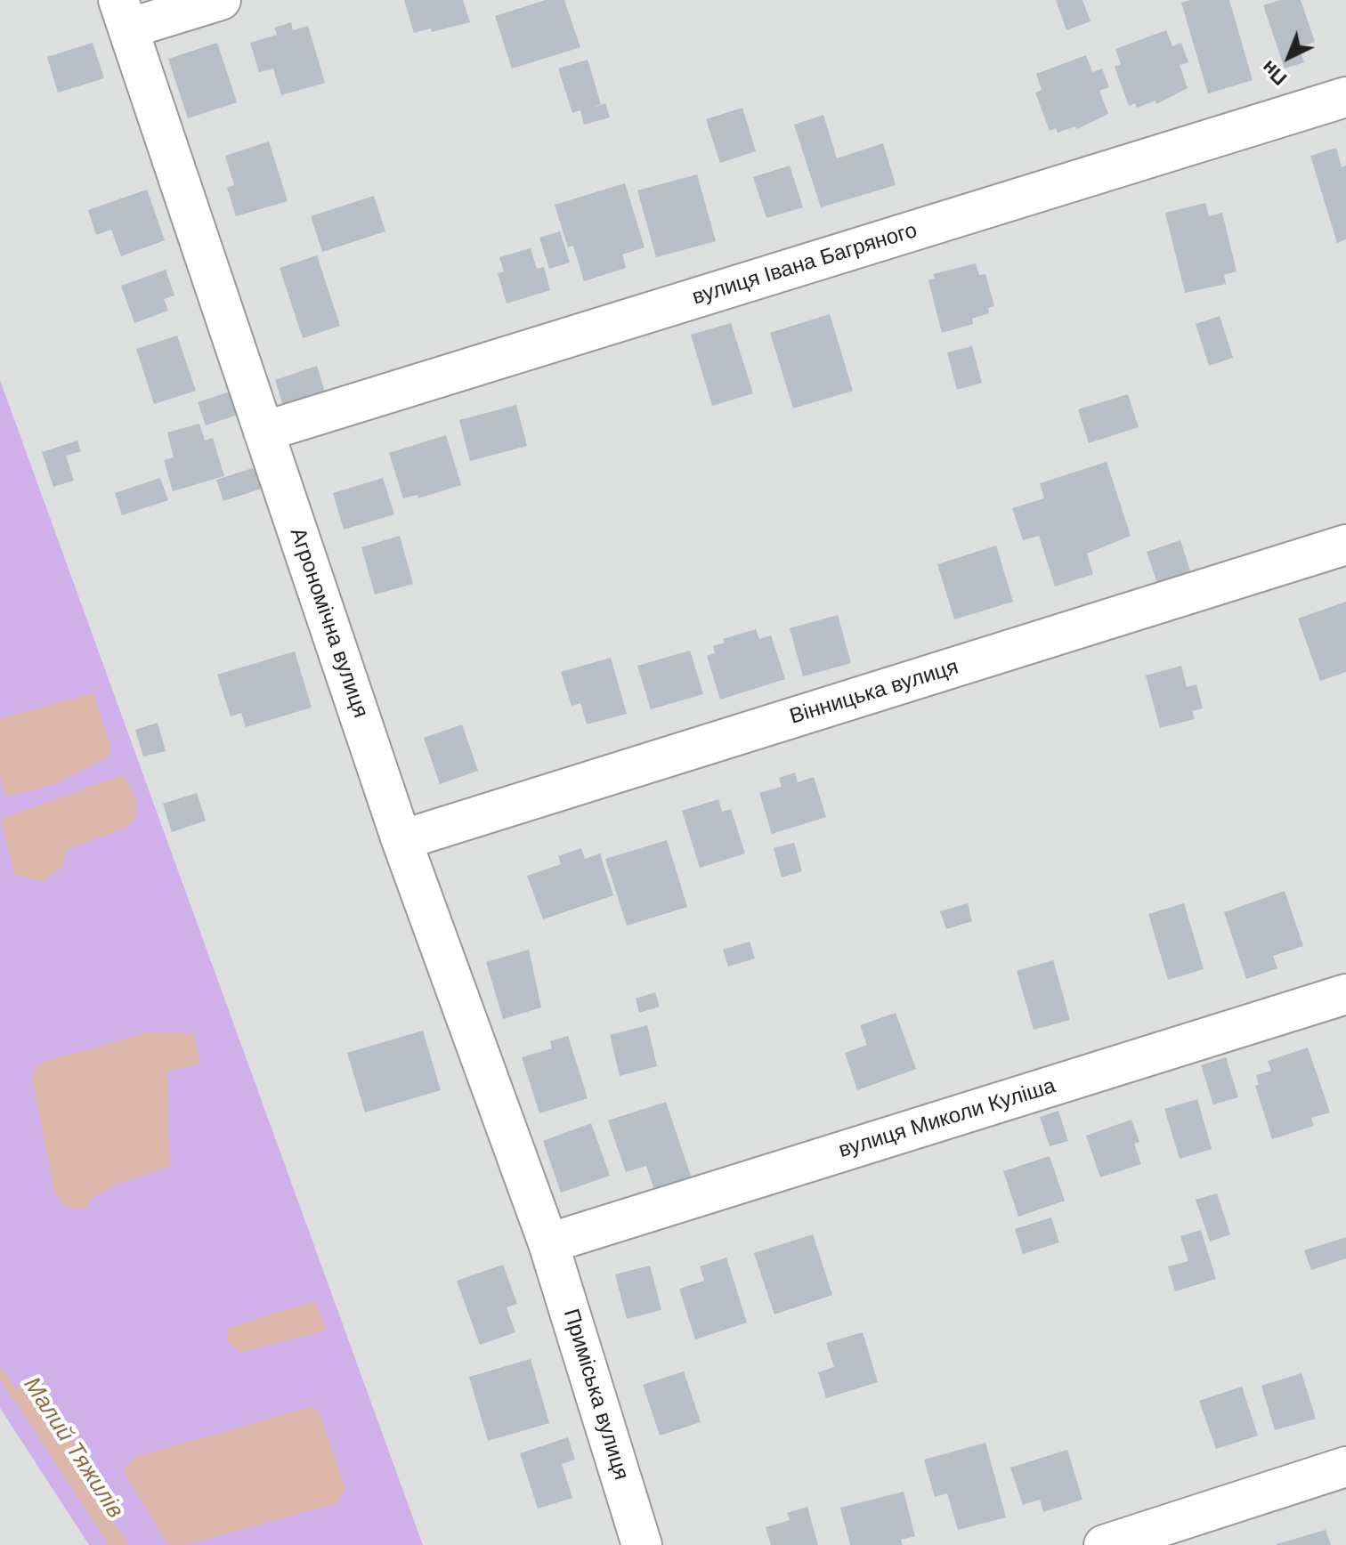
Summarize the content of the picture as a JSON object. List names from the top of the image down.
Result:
{
  "streets": {
    "street": [
      "вулиця Івана Багряного",
      "Агрономічна вулиця",
      "Вінницька вулиця",
      "вулиця Миколи Куліша",
      "Приміська вулиця"
    ]
  },
  "crossings": [
    ["вулиця Івана Багряного", "Агрономічна вулиця"],
    ["Агрономічна вулиця", "Вінницька вулиця"],
    ["Агрономічна вулиця", "вулиця Миколи Куліша"],
    ["Агрономічна вулиця", "Приміська вулиця"],
    ["вулиця Миколи Куліша", "Приміська вулиця"]
  ],
  "water": ["Малий Тяжилів"],
  "north": "bottom left"
}
